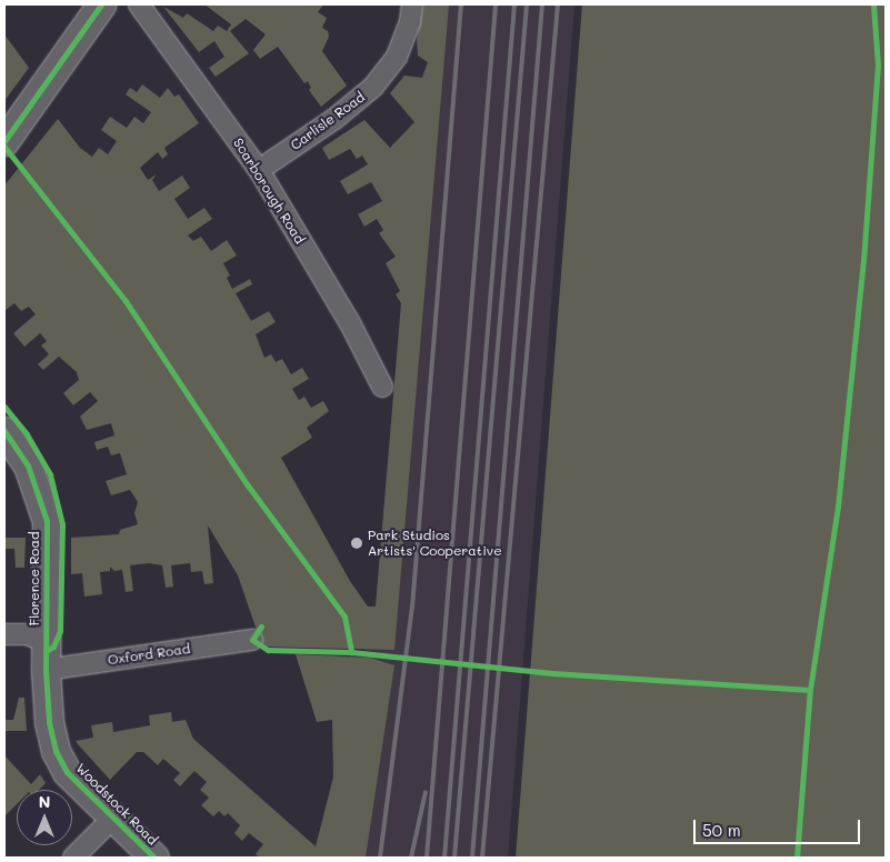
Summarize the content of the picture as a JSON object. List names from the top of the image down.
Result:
{
  "streets": {
    "main road": ["Florence Road", "Woodstock Road"],
    "street": ["Carlisle Road", "Scarborough Road", "Oxford Road"]
  },
  "crossings": [
    ["Carlisle Road", "Scarborough Road"],
    ["Florence Road", "Oxford Road"],
    ["Florence Road", "Woodstock Road"],
    ["Oxford Road", "Woodstock Road"]
  ],
  "places": ["Park Studios Artists' Cooperative"],
  "scale_bar": "50 m",
  "north": "top"
}
